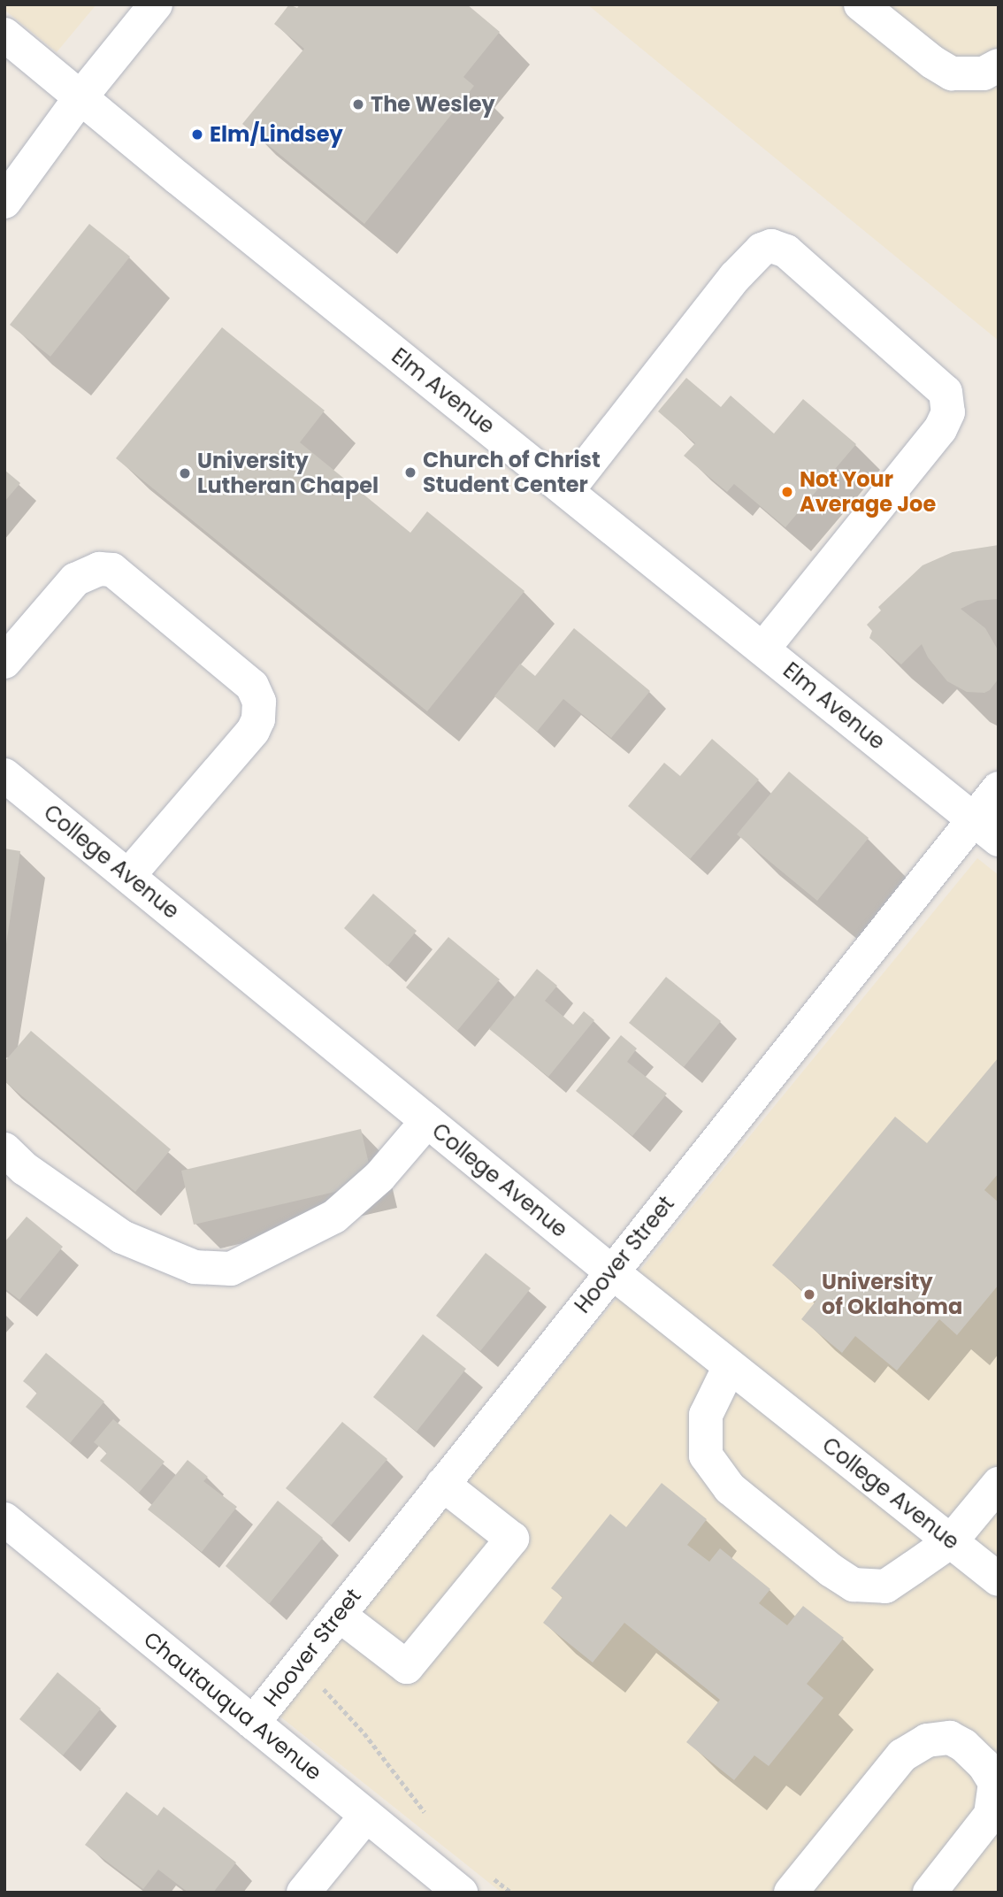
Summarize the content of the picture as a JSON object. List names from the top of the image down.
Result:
{
  "streets": {
    "street": [
      "Elm Avenue",
      "College Avenue",
      "Hoover Street",
      "Chautauqua Avenue"
    ]
  },
  "crossings": [
    ["Elm Avenue", "Hoover Street"],
    ["College Avenue", "Hoover Street"],
    ["Hoover Street", "Chautauqua Avenue"]
  ],
  "places": [
    "The Wesley",
    "Elm/Lindsey",
    "Church of Christ Student Center",
    "University Lutheran Chapel",
    "Not Your Average Joe",
    "University of Oklahoma"
  ]
}
